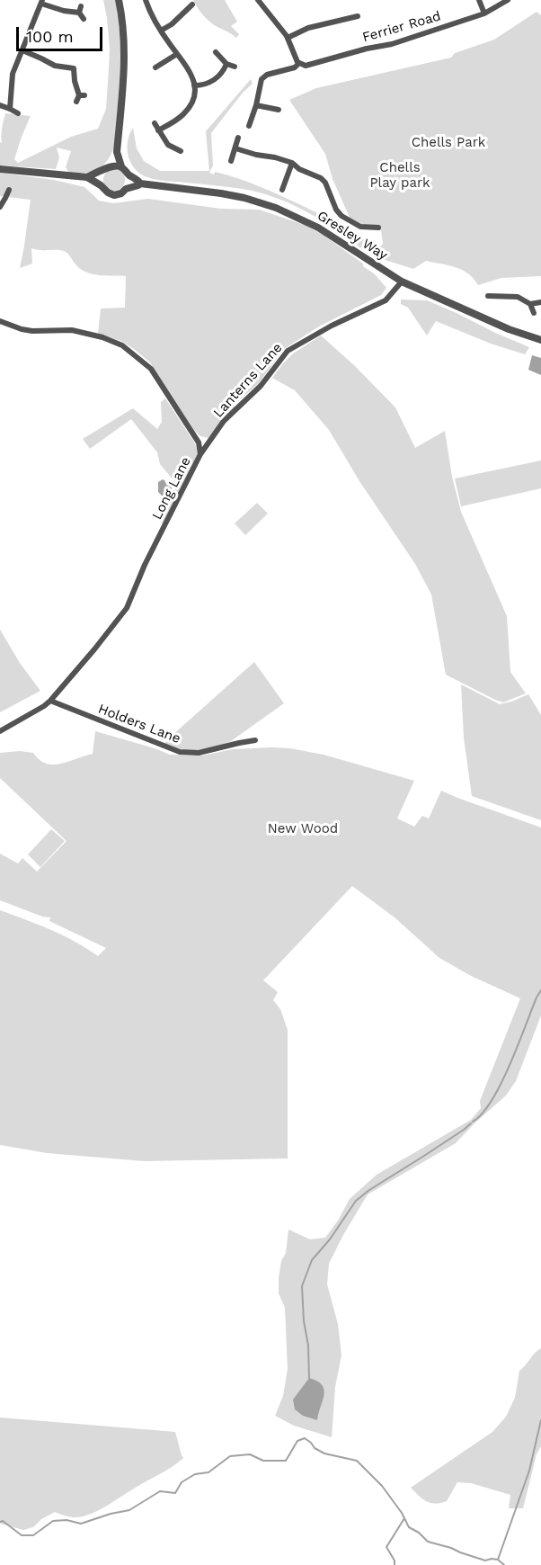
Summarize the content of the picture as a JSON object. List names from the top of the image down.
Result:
{
  "streets": {
    "street": [
      "Ferrier Road",
      "Gresley Way",
      "Lanterns Lane",
      "Long Lane",
      "Holders Lane"
    ]
  },
  "crossings": [
    ["Gresley Way", "Lanterns Lane"],
    ["Lanterns Lane", "Long Lane"],
    ["Long Lane", "Holders Lane"]
  ],
  "parks": ["Chells Park", "Chells Play park", "New Wood"],
  "scale_bar": "100 m"
}
